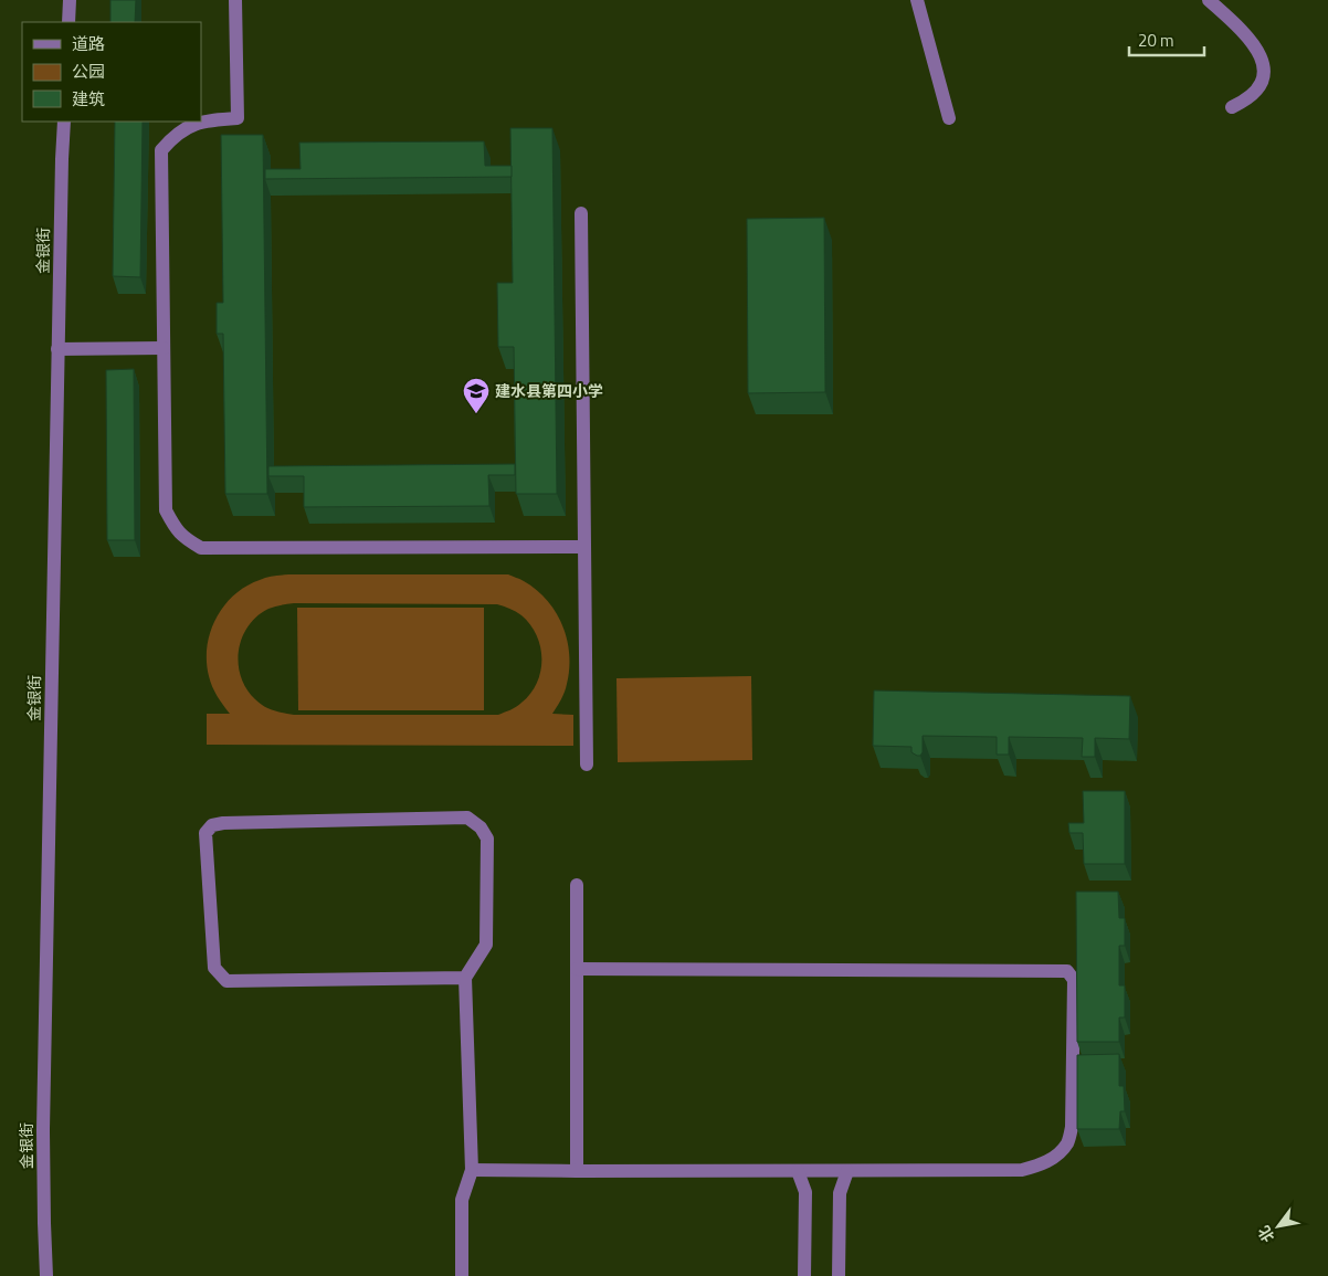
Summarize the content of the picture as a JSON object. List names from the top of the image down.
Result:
{
  "streets": {
    "street": ["金银街"]
  },
  "places": {
    "school or university": ["建水县第四小学"]
  },
  "legend": ["道路", "公园", "建筑"],
  "scale_bar": "20 m",
  "north": "bottom left"
}
